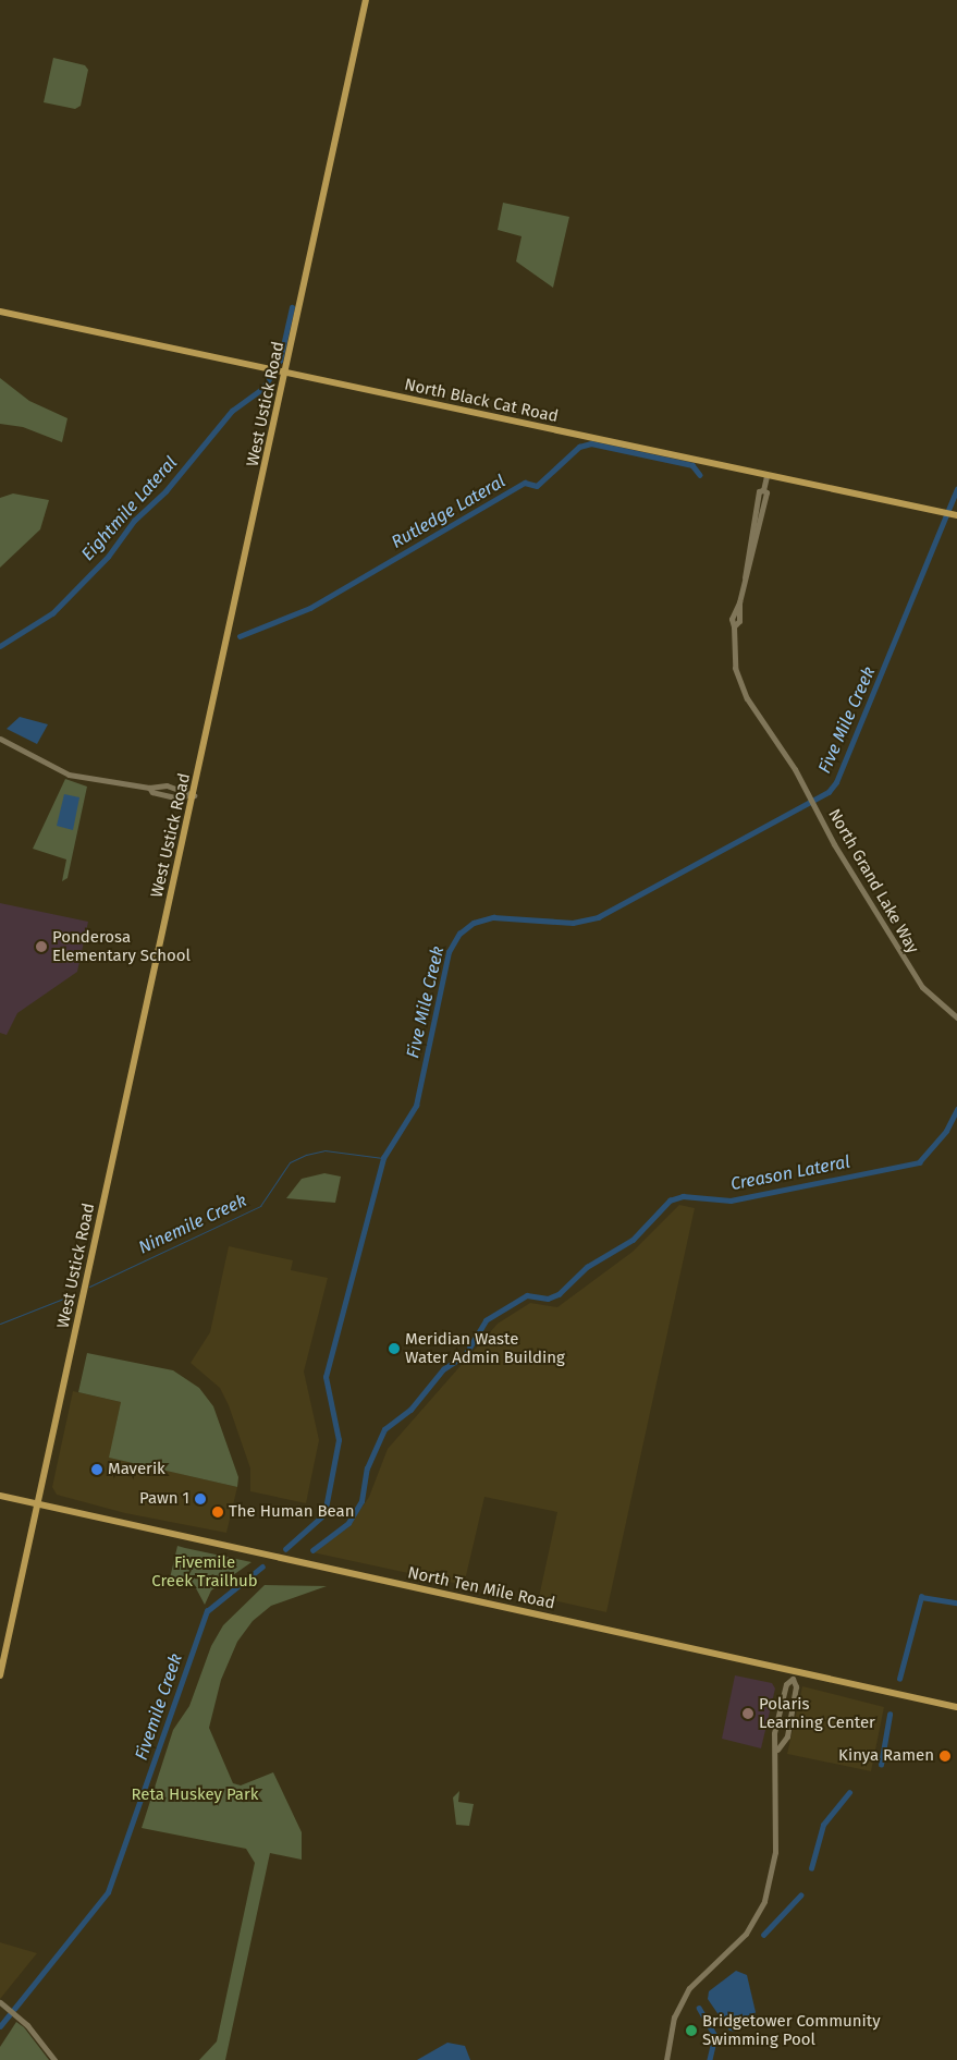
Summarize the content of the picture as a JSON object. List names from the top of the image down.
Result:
{
  "streets": {
    "main road": ["North Black Cat Road", "West Ustick Road", "North Ten Mile Road"],
    "street": ["North Grand Lake Way"]
  },
  "crossings": [
    ["North Black Cat Road", "West Ustick Road"],
    ["North Black Cat Road", "North Grand Lake Way"],
    ["West Ustick Road", "North Ten Mile Road"]
  ],
  "water": [
    "Eightmile Lateral",
    "Rutledge Lateral",
    "Five Mile Creek",
    "Creason Lateral",
    "Ninemile Creek",
    "Fivemile Creek"
  ],
  "parks": ["Fivemile Creek Trailhub", "Reta Huskey Park"],
  "places": [
    "Ponderosa Elementary School",
    "Meridian Waste Water Admin Building",
    "Maverik",
    "Pawn 1",
    "The Human Bean",
    "Polaris Learning Center",
    "Kinya Ramen",
    "Bridgetower Community Swimming Pool"
  ]
}
